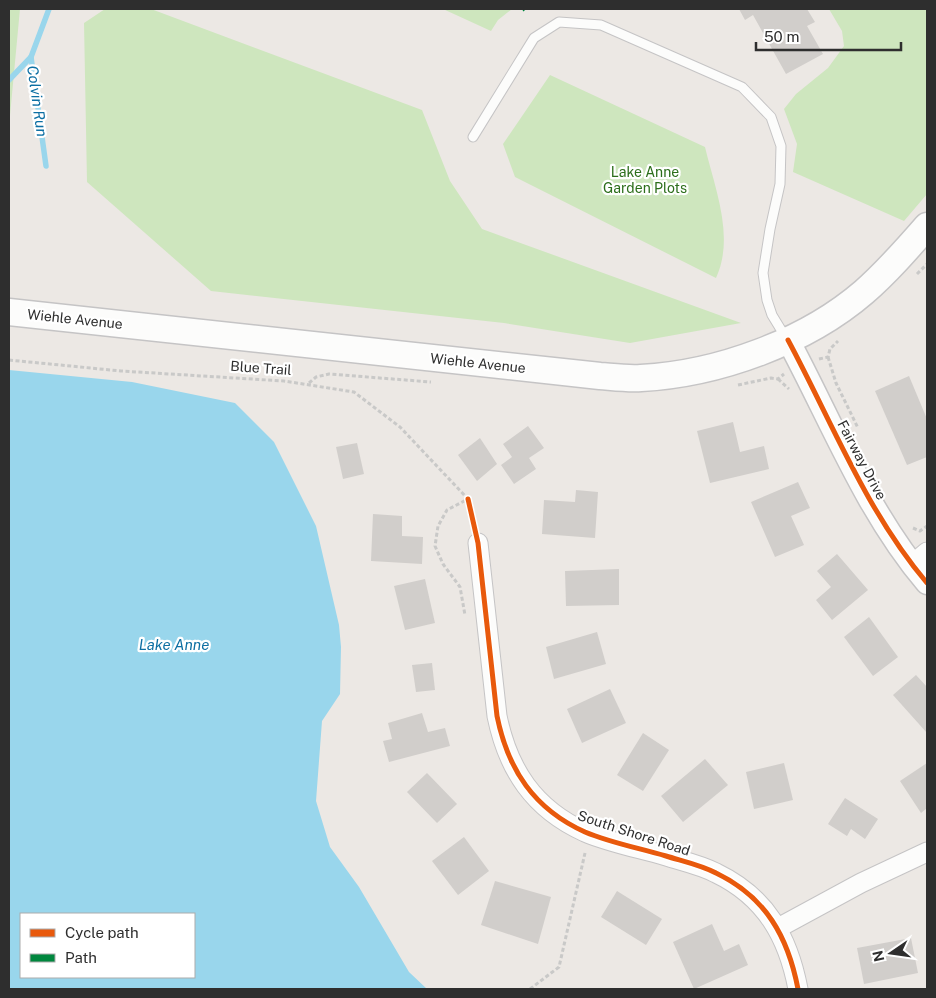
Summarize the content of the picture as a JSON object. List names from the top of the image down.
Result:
{
  "streets": {
    "main road": ["Wiehle Avenue"],
    "street": ["Fairway Drive", "South Shore Road"],
    "path": ["Blue Trail"]
  },
  "crossings": [
    ["Wiehle Avenue", "Fairway Drive"]
  ],
  "water": ["Colvin Run", "Lake Anne"],
  "parks": ["Lake Anne Garden Plots"],
  "legend": ["Cycle path", "Path"],
  "scale_bar": "50 m",
  "north": "left"
}
